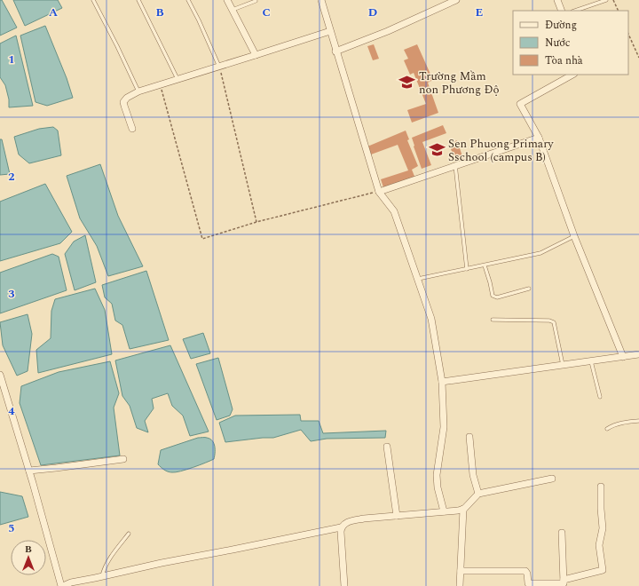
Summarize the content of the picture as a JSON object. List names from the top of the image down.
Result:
{
  "places": {
    "school or university": ["Trường Mầm non Phương Độ", "Sen Phuong Primary Sschool (campus B)"]
  },
  "legend": ["Đường", "Nước", "Tòa nhà"],
  "north": "top",
  "grid": {
    "columns": [
      "A",
      "B",
      "C",
      "D",
      "E"
    ],
    "rows": [
      "1",
      "2",
      "3",
      "4",
      "5"
    ]
  }
}
